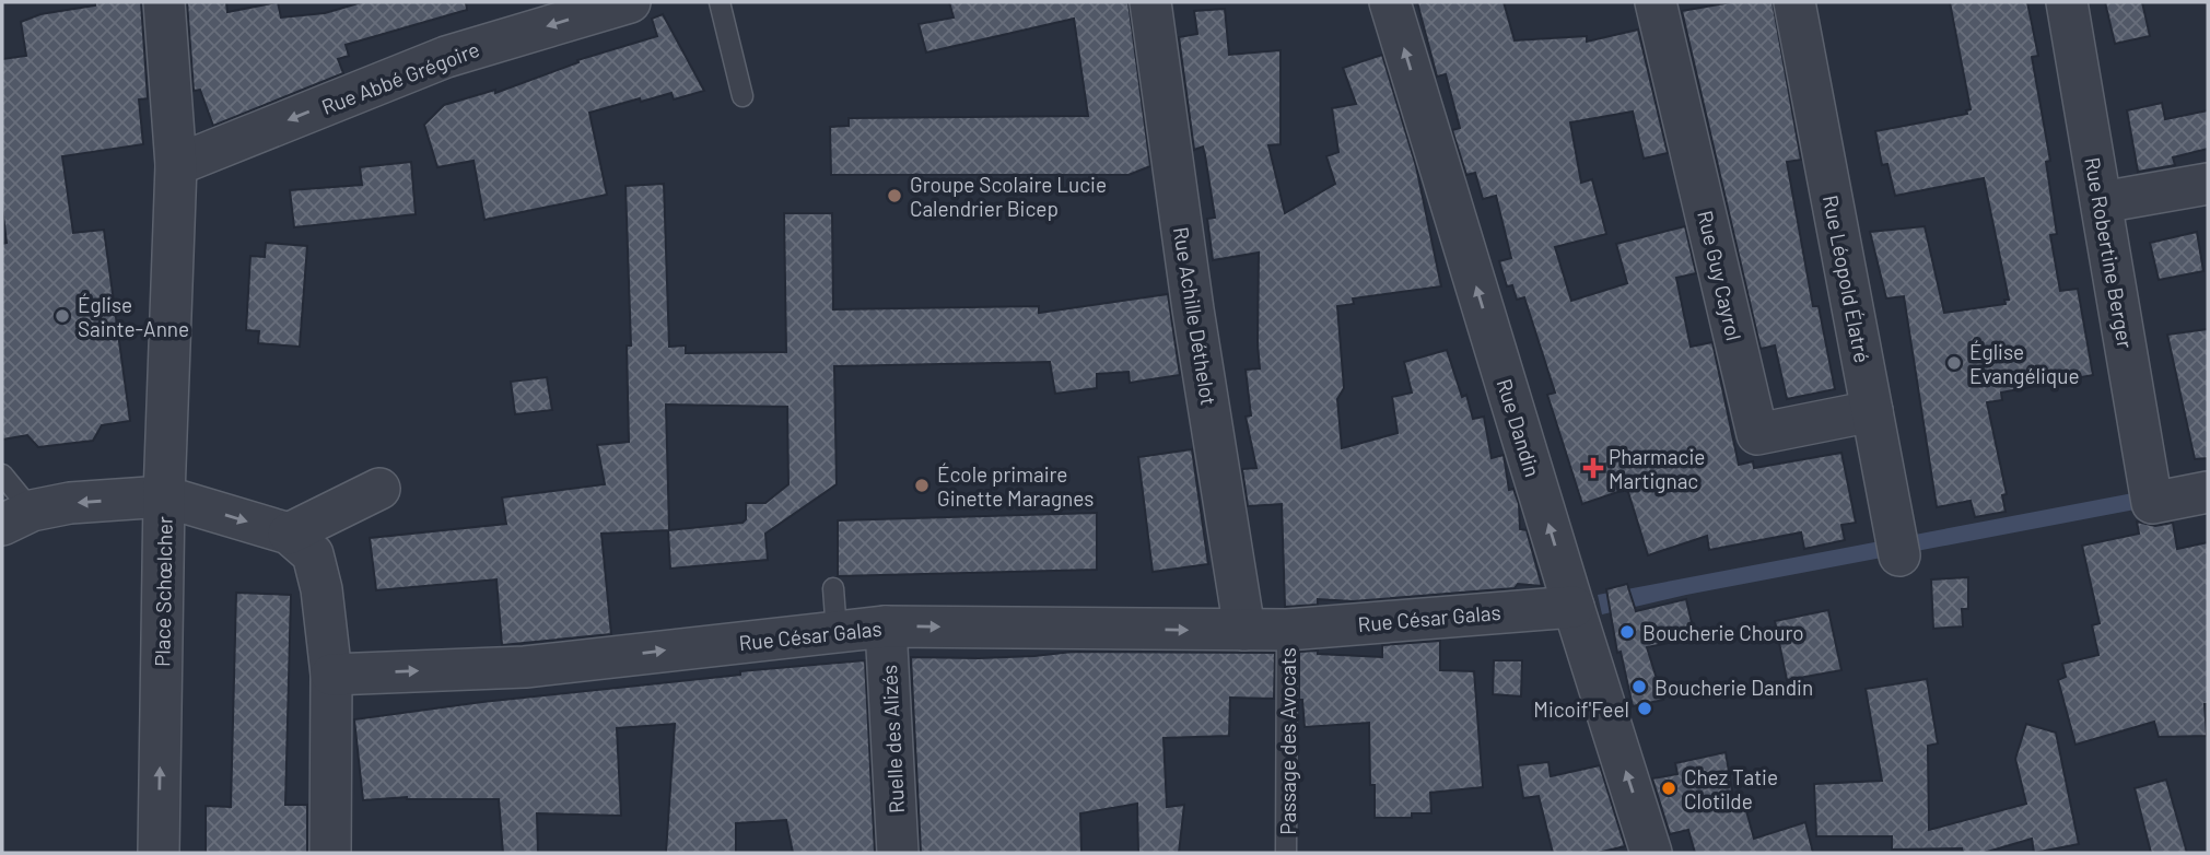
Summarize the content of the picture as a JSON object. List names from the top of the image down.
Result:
{
  "streets": {
    "street": [
      "Rue Abbé Grégoire",
      "Rue Robertine Berger",
      "Rue Guy Cayrol",
      "Rue Léopold Élatré",
      "Rue Achille Déthelot",
      "Rue Dandin",
      "Place Schœlcher",
      "Rue César Galas",
      "Ruelle des Alizés"
    ],
    "lane": ["Passage des Avocats"]
  },
  "crossings": [
    ["Rue Guy Cayrol", "Rue Léopold Élatré"],
    ["Rue Achille Déthelot", "Rue César Galas"],
    ["Rue Dandin", "Rue César Galas"],
    ["Rue César Galas", "Ruelle des Alizés"],
    ["Rue César Galas", "Passage des Avocats"]
  ],
  "one_way": ["Rue Abbé Grégoire", "Rue Dandin", "Rue César Galas"],
  "places": {
    "other": [
      "Groupe Scolaire Lucie Calendrier Bicep",
      "Église Sainte-Anne",
      "Église Evangélique",
      "École primaire Ginette Maragnes",
      "Boucherie Chouro",
      "Boucherie Dandin",
      "Micoif'Feel",
      "Chez Tatie Clotilde"
    ],
    "health": ["Pharmacie Martignac"]
  }
}
